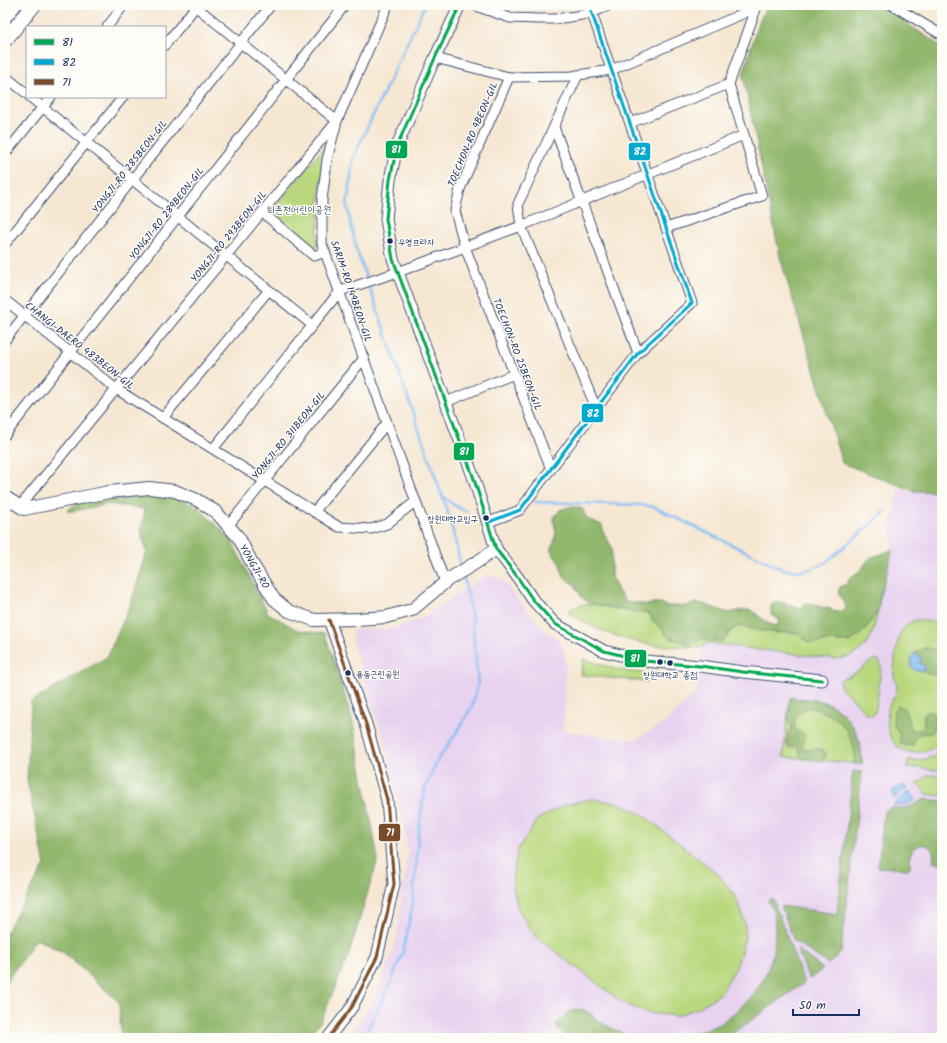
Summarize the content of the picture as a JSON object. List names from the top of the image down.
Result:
{
  "streets": {
    "main road": ["YONGJI-RO"],
    "street": [
      "TOECHON-RO 9BEON-GIL",
      "YONGJI-RO 285BEON-GIL",
      "YONGJI-RO 289BEON-GIL",
      "YONGJI-RO 293BEON-GIL",
      "SARIM-RO 149BEON-GIL",
      "CHANGI-DAERO 483BEON-GIL",
      "TOECHON-RO 25BEON-GIL",
      "YONGJI-RO 311BEON-GIL"
    ]
  },
  "crossings": [
    ["TOECHON-RO 9BEON-GIL", "TOECHON-RO 25BEON-GIL"],
    ["YONGJI-RO 285BEON-GIL", "CHANGI-DAERO 483BEON-GIL"],
    ["YONGJI-RO 289BEON-GIL", "CHANGI-DAERO 483BEON-GIL"],
    ["YONGJI-RO 293BEON-GIL", "SARIM-RO 149BEON-GIL"],
    ["YONGJI-RO 293BEON-GIL", "CHANGI-DAERO 483BEON-GIL"],
    ["YONGJI-RO 293BEON-GIL", "YONGJI-RO"],
    ["SARIM-RO 149BEON-GIL", "CHANGI-DAERO 483BEON-GIL"],
    ["SARIM-RO 149BEON-GIL", "YONGJI-RO 311BEON-GIL"],
    ["SARIM-RO 149BEON-GIL", "YONGJI-RO"],
    ["CHANGI-DAERO 483BEON-GIL", "YONGJI-RO 311BEON-GIL"],
    ["YONGJI-RO 311BEON-GIL", "YONGJI-RO"]
  ],
  "parks": ["퇴촌천어린이공원"],
  "places": [
    "우영프라자",
    "창원대학교입구",
    "창원대학교 종점",
    "용동근린공원"
  ],
  "lines": ["transit line 81", "transit line 82", "transit line 71"],
  "legend": ["81", "82", "71"],
  "scale_bar": "50 m"
}
